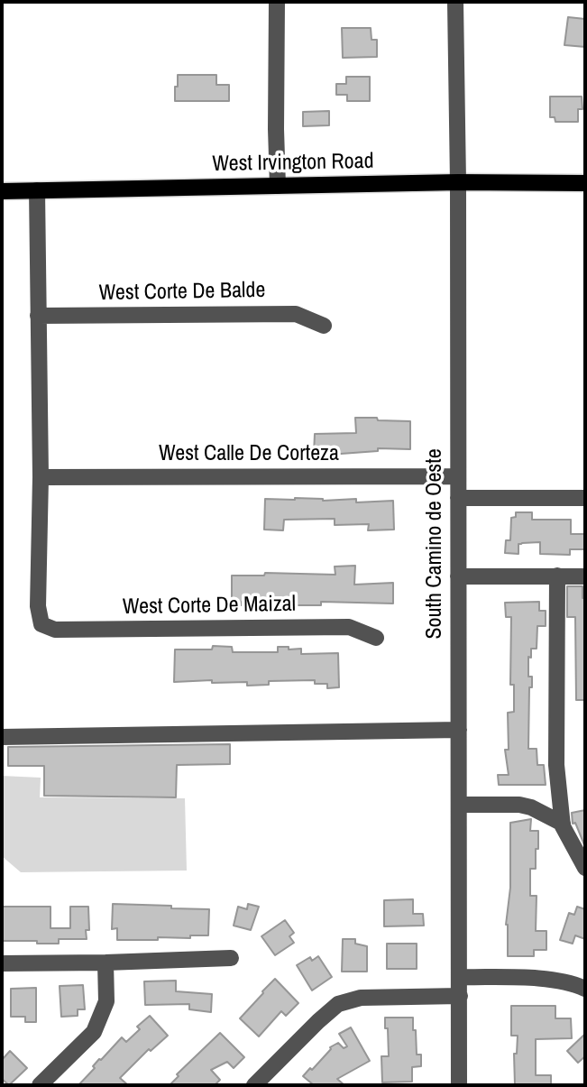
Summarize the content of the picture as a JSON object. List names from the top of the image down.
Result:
{
  "streets": {
    "main road": ["West Irvington Road"],
    "street": [
      "West Corte De Balde",
      "West Calle De Corteza",
      "South Camino de Oeste",
      "West Corte De Maizal"
    ]
  },
  "crossings": [
    ["West Irvington Road", "South Camino de Oeste"],
    ["West Calle De Corteza", "South Camino de Oeste"],
    ["West Calle De Corteza", "West Corte De Maizal"]
  ]
}
